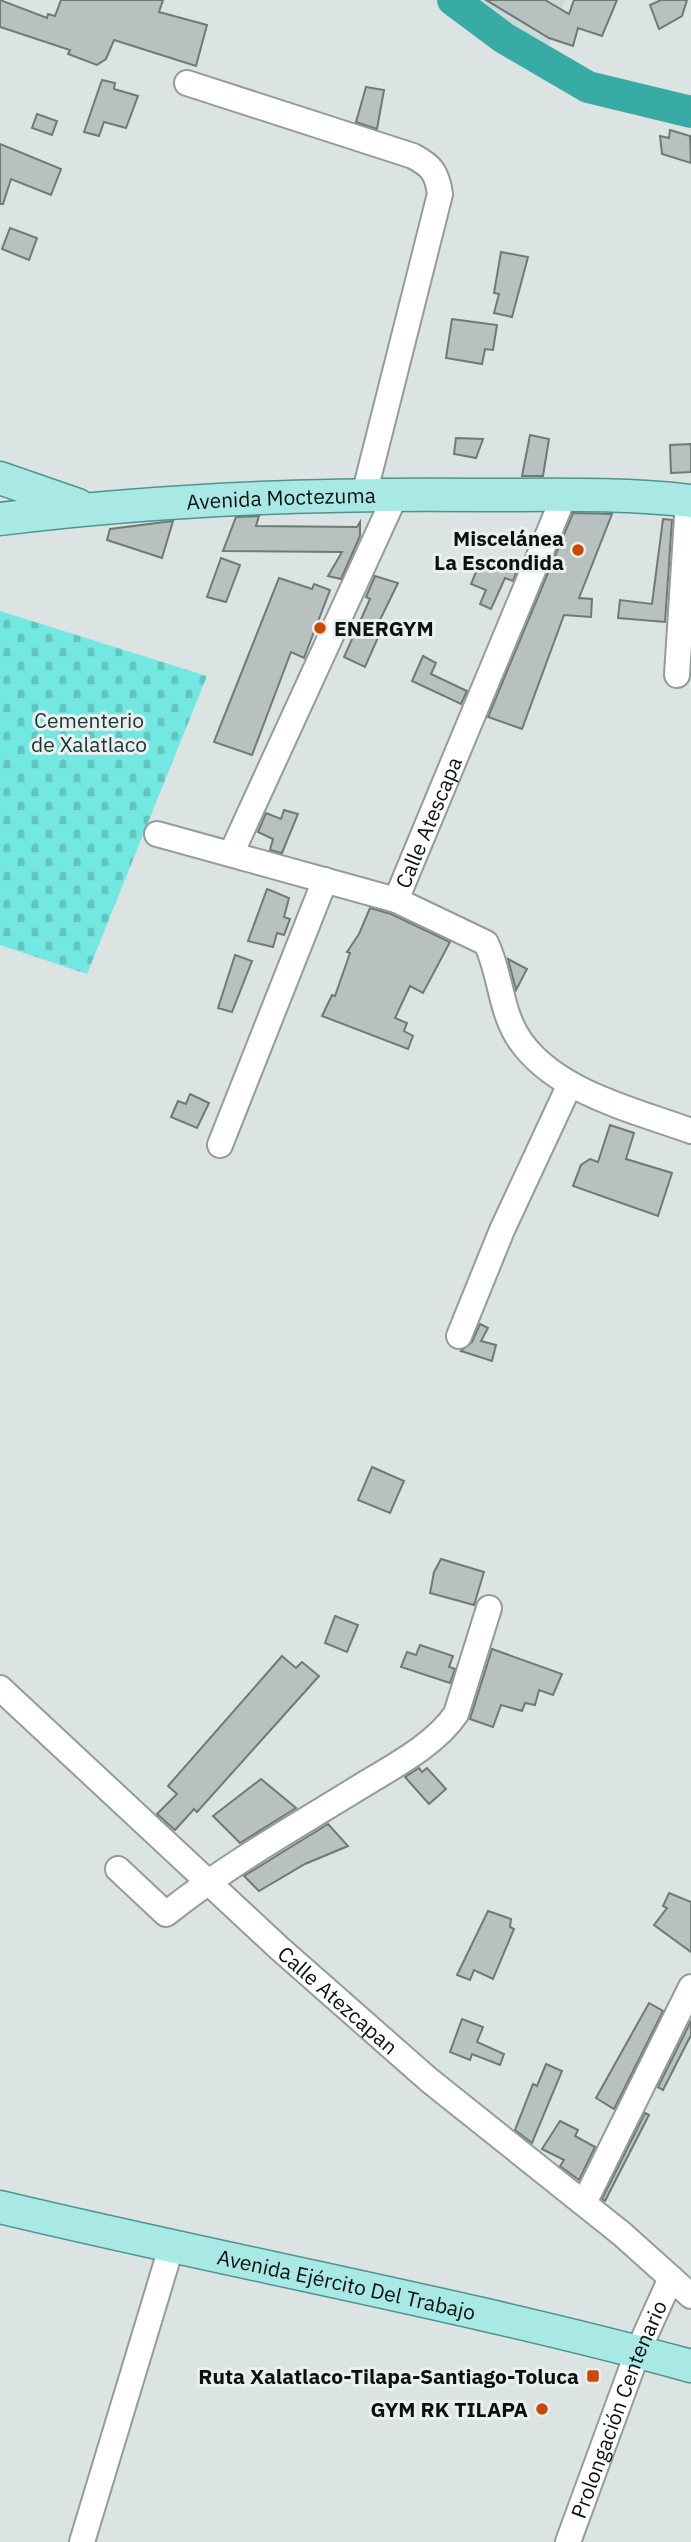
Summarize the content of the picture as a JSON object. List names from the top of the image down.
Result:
{
  "streets": {
    "main road": ["Avenida Moctezuma", "Avenida Ejército Del Trabajo"],
    "street": ["Calle Atescapa", "Calle Atezcapan", "Prolongación Centenario"]
  },
  "crossings": [
    ["Avenida Moctezuma", "Calle Atescapa"],
    ["Calle Atezcapan", "Prolongación Centenario"],
    ["Avenida Ejército Del Trabajo", "Prolongación Centenario"]
  ],
  "parks": ["Cementerio de Xalatlaco"],
  "places": {
    "other": ["Miscelánea La Escondida", "ENERGYM", "GYM RK TILAPA"],
    "transit": ["Ruta Xalatlaco-Tilapa-Santiago-Toluca"]
  }
}
